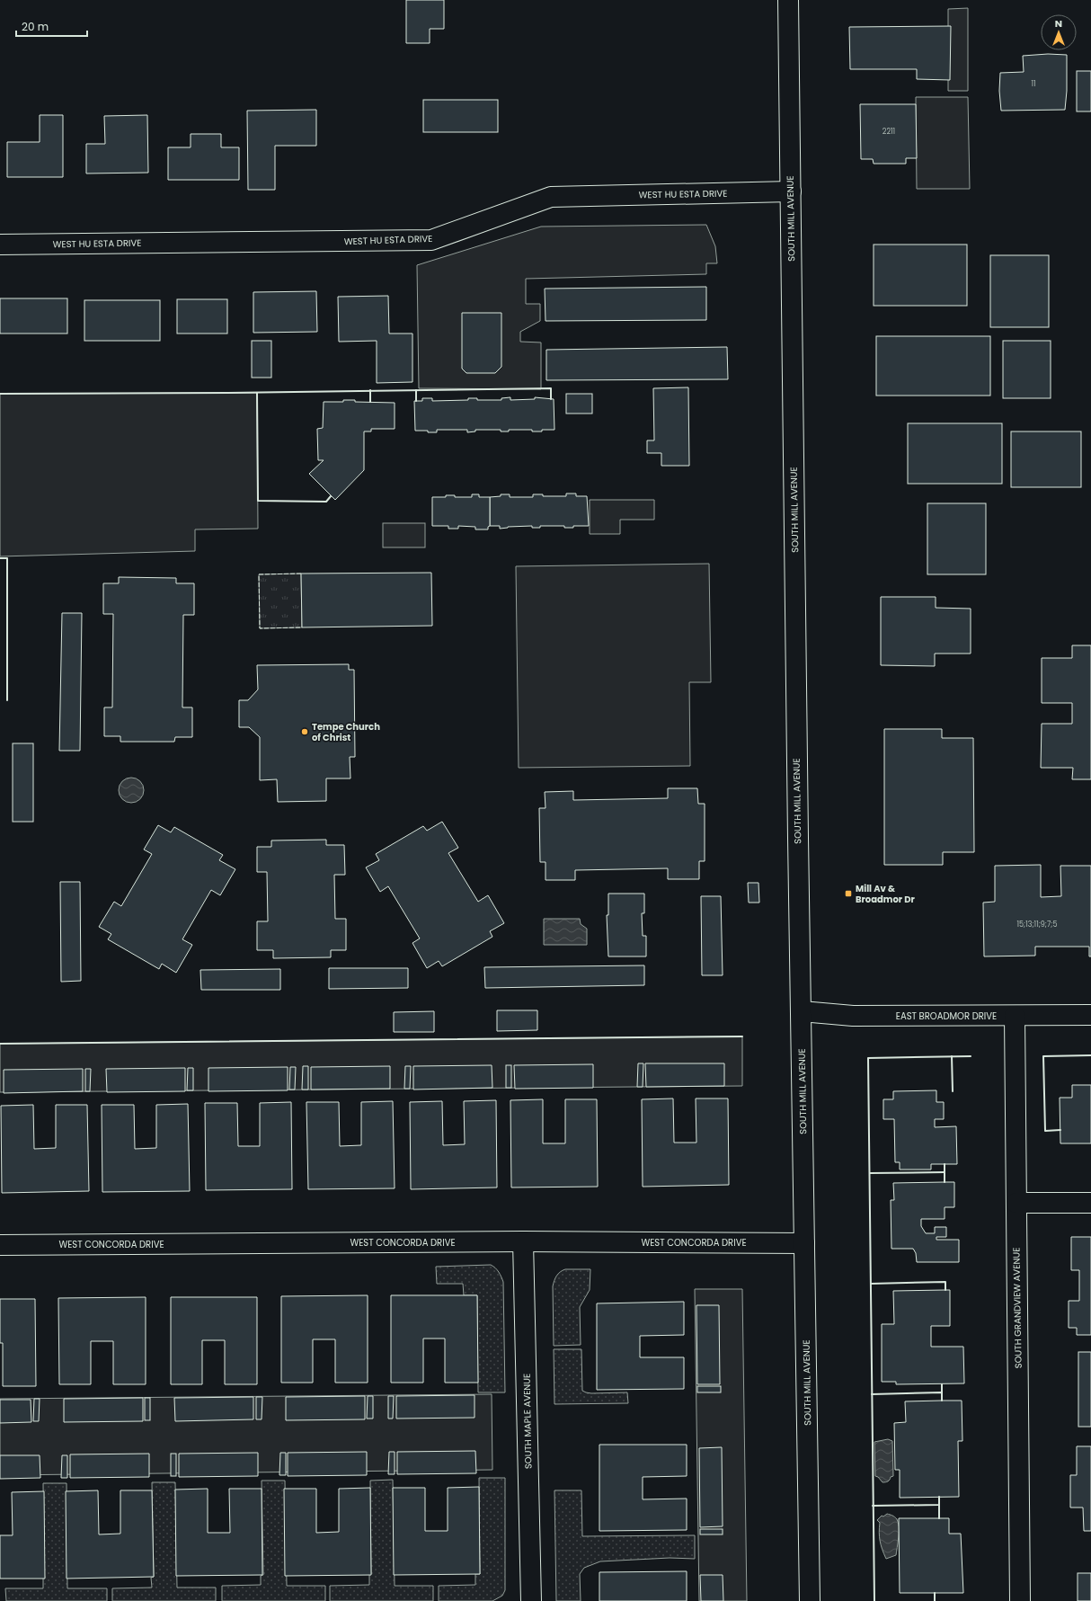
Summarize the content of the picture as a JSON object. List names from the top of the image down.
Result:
{
  "streets": {
    "street": [
      "WEST HU ESTA DRIVE",
      "SOUTH MILL AVENUE",
      "EAST BROADMOR DRIVE",
      "WEST CONCORDA DRIVE",
      "SOUTH GRANDVIEW AVENUE",
      "SOUTH MAPLE AVENUE"
    ]
  },
  "crossings": [
    ["WEST HU ESTA DRIVE", "SOUTH MILL AVENUE"],
    ["SOUTH MILL AVENUE", "EAST BROADMOR DRIVE"],
    ["SOUTH MILL AVENUE", "WEST CONCORDA DRIVE"],
    ["EAST BROADMOR DRIVE", "SOUTH GRANDVIEW AVENUE"],
    ["WEST CONCORDA DRIVE", "SOUTH MAPLE AVENUE"]
  ],
  "places": {
    "other": ["Tempe Church of Christ"],
    "transit": ["Mill Av & Broadmor Dr"]
  },
  "house_numbers": ["11", "2211", "15;13;11;9;7;5"],
  "scale_bar": "20 m",
  "north": "top"
}
